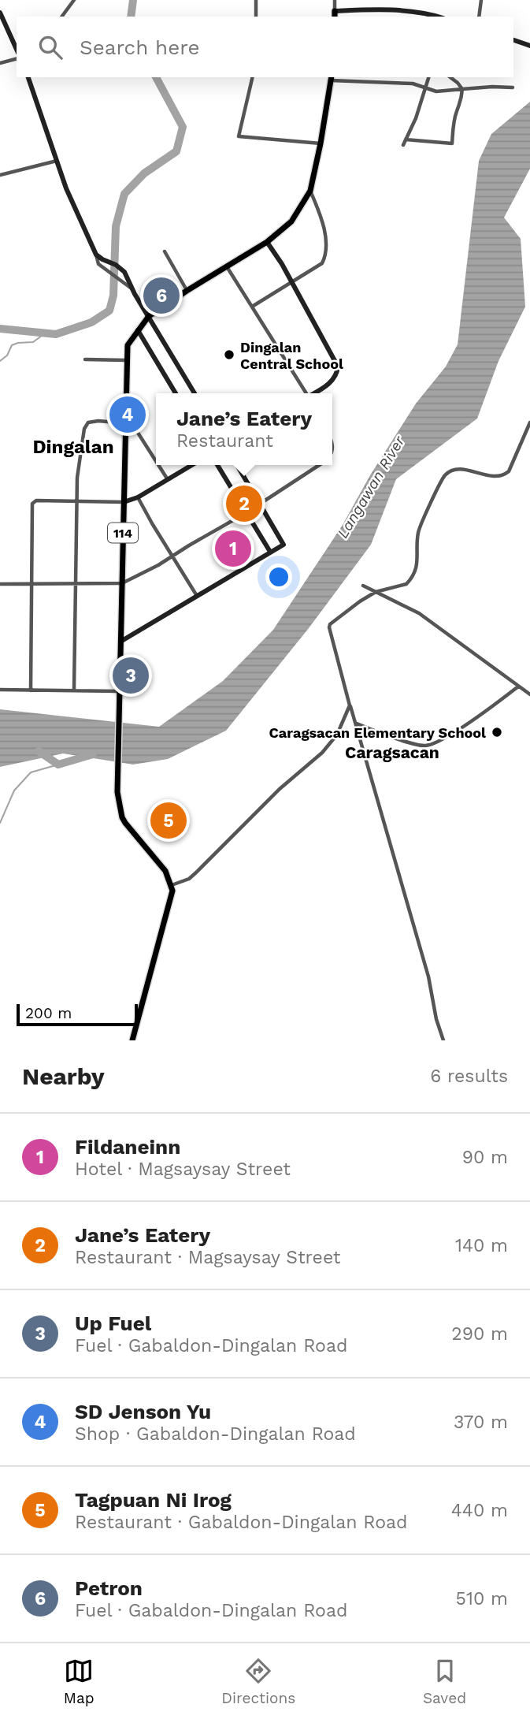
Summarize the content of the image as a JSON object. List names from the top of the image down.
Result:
{
  "streets": {
    "main road": ["114"]
  },
  "districts": ["Dingalan", "Caragsacan"],
  "water": ["Langawan River"],
  "places": ["Dingalan Central School", "Caragsacan Elementary School"],
  "scale_bar": "200 m",
  "page": {
    "search": "Search here",
    "pins": [
      "6",
      "4",
      "2",
      "1",
      "3",
      "5"
    ],
    "popup": ["Jane’s Eatery", "Restaurant"],
    "scale": "200 m",
    "heading": ["Nearby", "6 results"],
    "list": [
      {
        "mark": "1",
        "name": "Fildaneinn",
        "note": "Hotel · Magsaysay Street",
        "value": "90 m"
      },
      {
        "mark": "2",
        "name": "Jane’s Eatery",
        "note": "Restaurant · Magsaysay Street",
        "value": "140 m"
      },
      {
        "mark": "3",
        "name": "Up Fuel",
        "note": "Fuel · Gabaldon-Dingalan Road",
        "value": "290 m"
      },
      {
        "mark": "4",
        "name": "SD Jenson Yu",
        "note": "Shop · Gabaldon-Dingalan Road",
        "value": "370 m"
      },
      {
        "mark": "5",
        "name": "Tagpuan Ni Irog",
        "note": "Restaurant · Gabaldon-Dingalan Road",
        "value": "440 m"
      },
      {
        "mark": "6",
        "name": "Petron",
        "note": "Fuel · Gabaldon-Dingalan Road",
        "value": "510 m"
      }
    ],
    "nav": ["Map", "Directions", "Saved"]
  }
}
